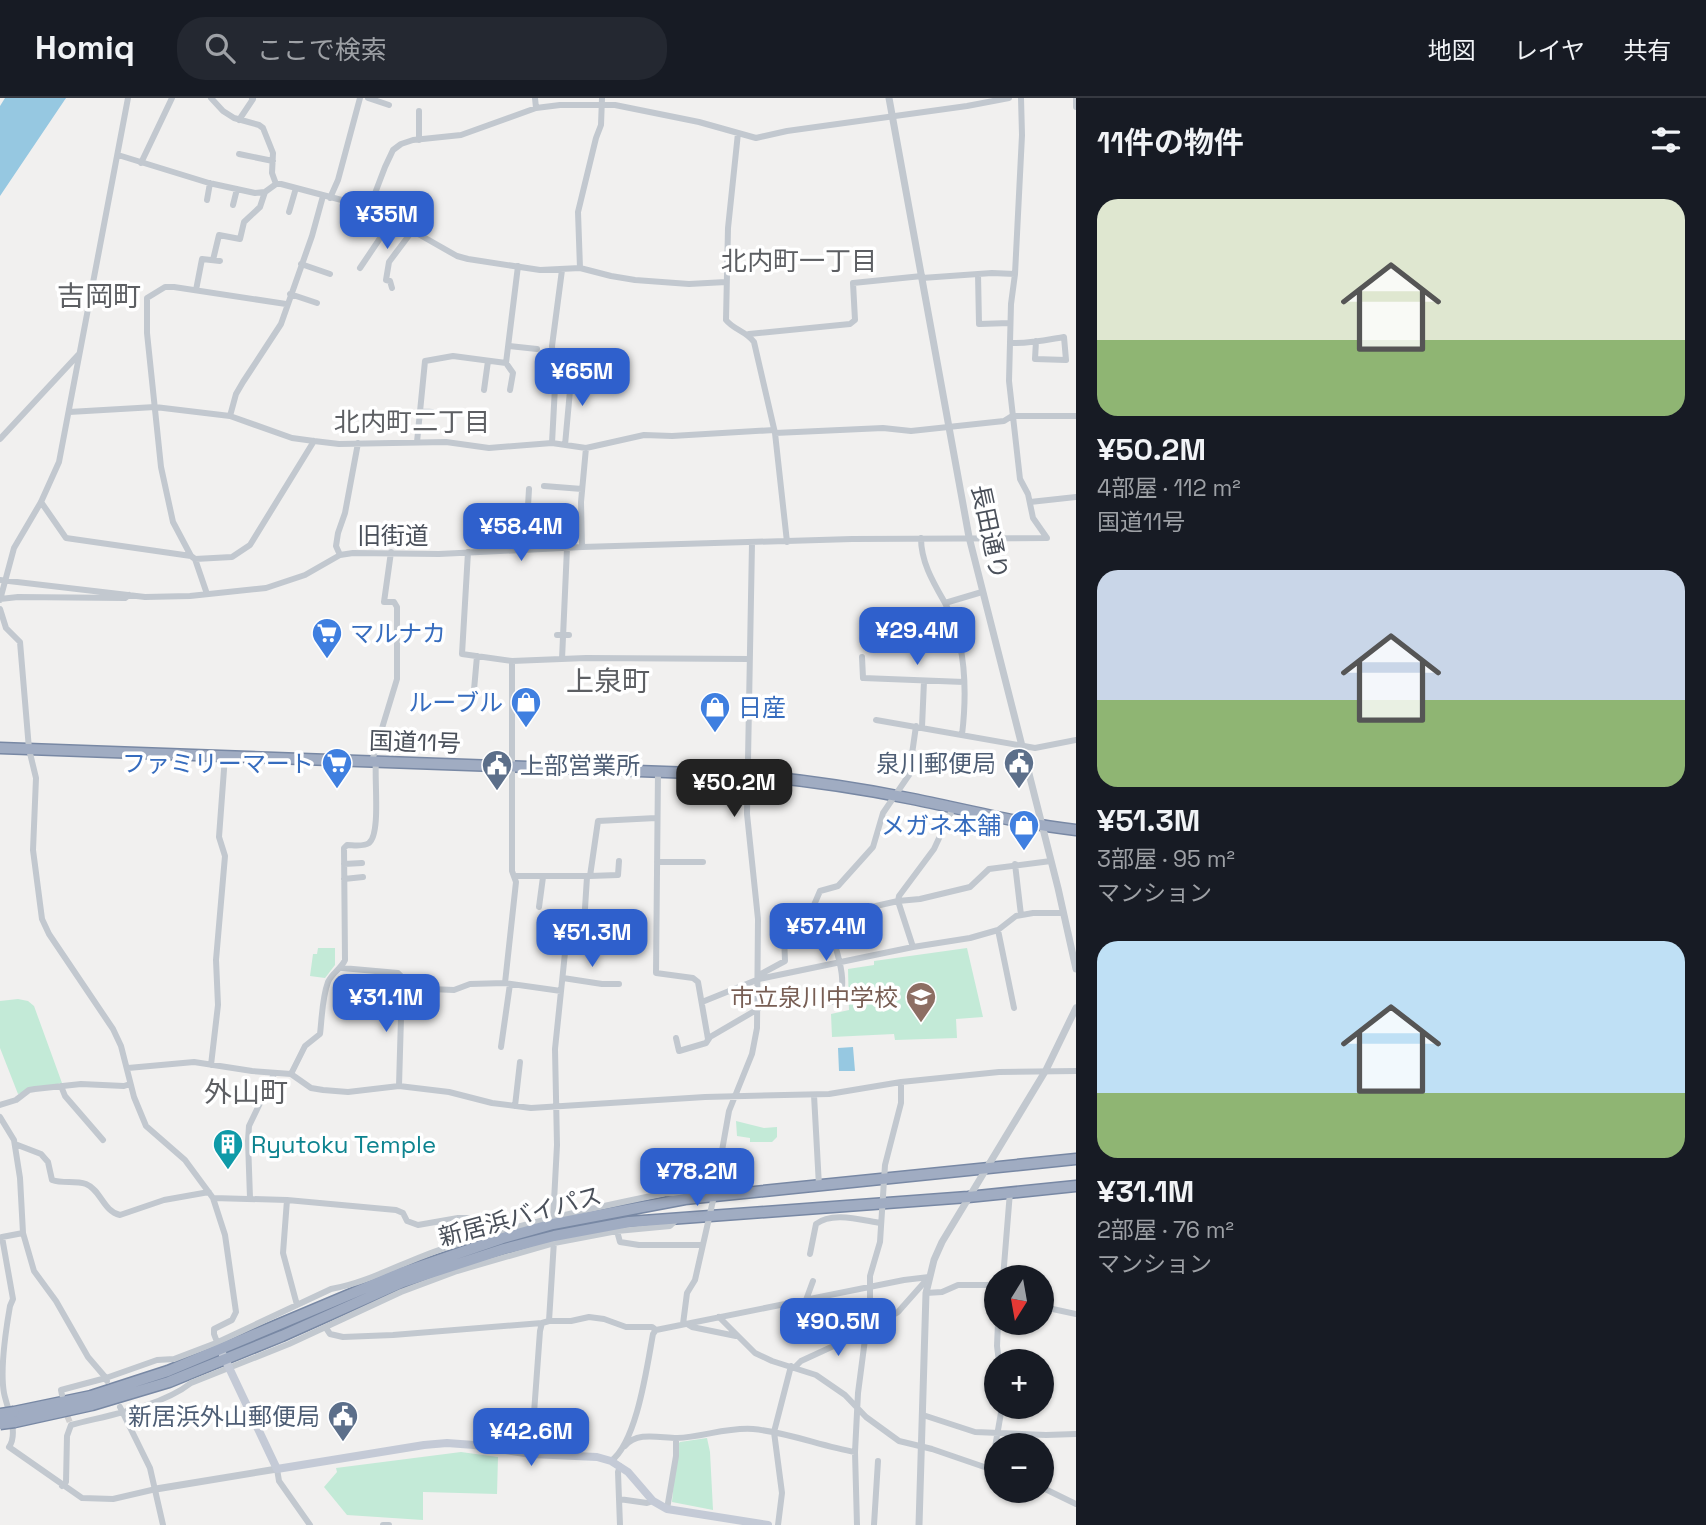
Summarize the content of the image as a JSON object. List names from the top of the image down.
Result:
{
  "streets": {
    "highway": ["国道11号", "新居浜バイパス"],
    "street": ["長田通り", "旧街道"]
  },
  "crossings": [
    ["長田通り", "旧街道"],
    ["長田通り", "国道11号"]
  ],
  "districts": [
    "北内町一丁目",
    "吉岡町",
    "北内町二丁目",
    "上泉町",
    "外山町"
  ],
  "places": {
    "supermarket": ["マルナカ", "ファミリーマート"],
    "shop": ["ルーブル", "日産", "メガネ本舗"],
    "public building": ["泉川郵便局", "上部営業所", "新居浜外山郵便局"],
    "school or university": ["市立泉川中学校"],
    "building": ["Ryutoku Temple"]
  },
  "north": "bottom",
  "page": {
    "header": "Homiq",
    "search": "ここで検索",
    "nav": ["地図", "レイヤ", "共有"],
    "heading": "11件の物件",
    "list": [
      {
        "name": "¥50.2M",
        "note": "4部屋 · 112 m² · 国道11号"
      },
      {
        "name": "¥51.3M",
        "note": "3部屋 · 95 m² · マンション"
      },
      {
        "name": "¥31.1M",
        "note": "2部屋 · 76 m² · マンション"
      }
    ],
    "price": [
      "¥35M",
      "¥65M",
      "¥58.4M",
      "¥29.4M",
      "¥50.2M",
      "¥57.4M",
      "¥51.3M",
      "¥31.1M",
      "¥78.2M",
      "¥90.5M",
      "¥42.6M"
    ],
    "map_buttons": ["+", "−"]
  }
}
